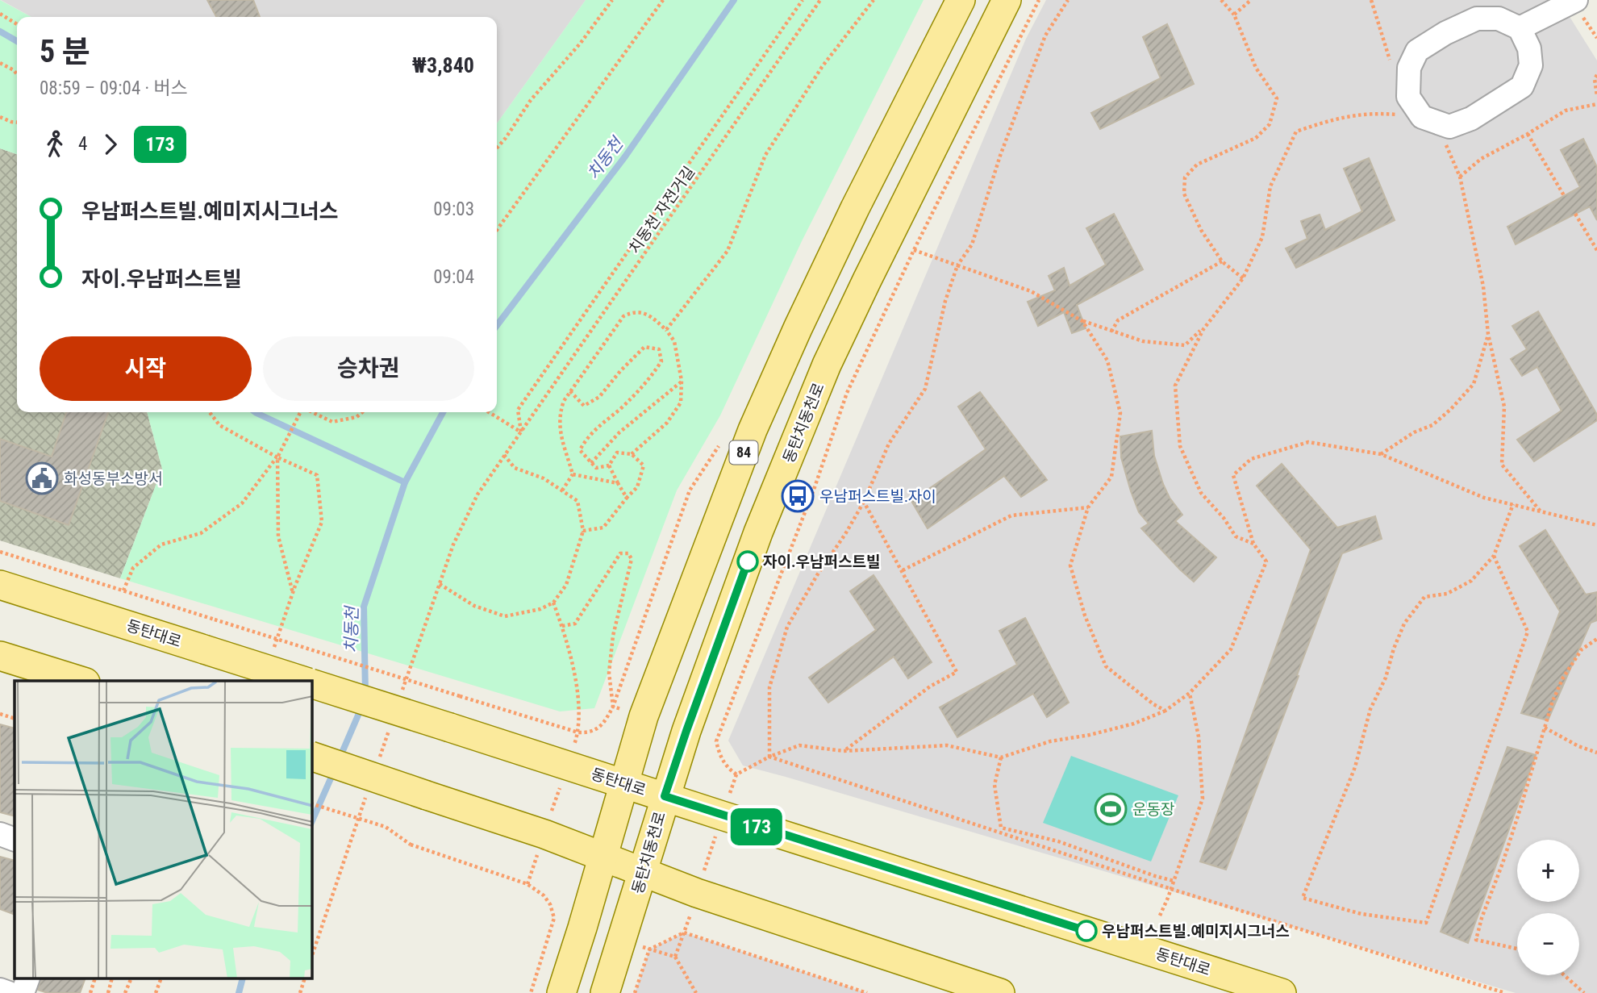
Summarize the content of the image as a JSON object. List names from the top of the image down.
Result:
{
  "streets": {
    "main road": ["동탄치동천로", "84", "동탄대로"],
    "path": ["치동천 자전거길"]
  },
  "crossings": [
    ["동탄치동천로", "동탄대로"],
    ["84", "동탄대로"]
  ],
  "water": ["치동천"],
  "places": {
    "public building": ["화성동부소방서"],
    "bus stop": ["우남퍼스트빌.자이"],
    "other": ["자이.우남퍼스트빌", "우남퍼스트빌.예미지시그너스"],
    "sports": ["운동장"]
  },
  "lines": ["bus line 173"],
  "page": {
    "on_map": "173",
    "heading": ["5 분", "08:59 – 09:04 · 버스", "₩3,840"],
    "legs": ["4", "173"],
    "list": [
      {
        "name": "우남퍼스트빌.예미지시그너스",
        "value": "09:03"
      },
      {
        "name": "자이.우남퍼스트빌",
        "value": "09:04"
      }
    ],
    "buttons": ["시작", "승차권"],
    "map_buttons": ["+", "−"]
  }
}
